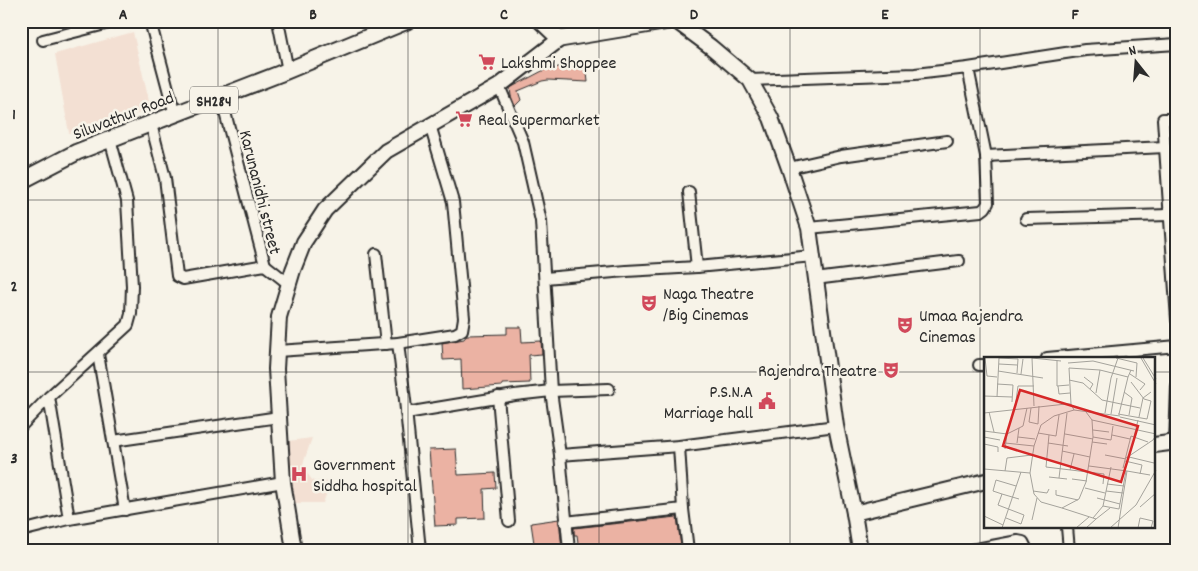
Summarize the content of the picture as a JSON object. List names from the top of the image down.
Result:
{
  "streets": {
    "main road": ["SH284", "Siluvathur Road"],
    "street": ["Karunanidhi street"]
  },
  "crossings": [
    ["Siluvathur Road", "Karunanidhi street"]
  ],
  "places": {
    "supermarket": ["Lakshmi Shoppee", "Real Supermarket"],
    "theatre": ["Naga Theatre /Big Cinemas", "Umaa Rajendra Cinemas", "Rajendra Theatre"],
    "public building": ["P.S.N.A Marriage hall"],
    "hospital": ["Government Siddha hospital"]
  },
  "north": "top",
  "grid": {
    "columns": [
      "A",
      "B",
      "C",
      "D",
      "E",
      "F"
    ],
    "rows": ["1", "2", "3"]
  }
}
